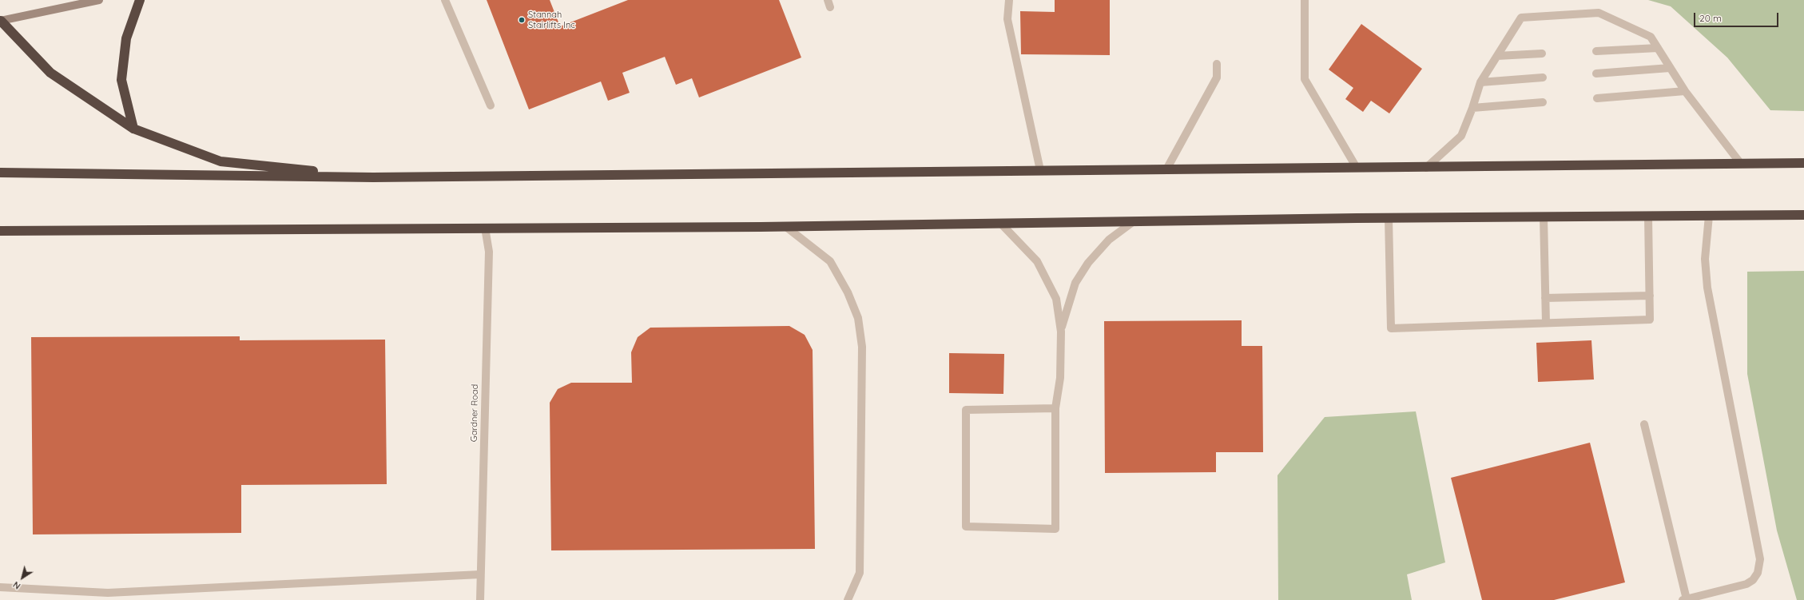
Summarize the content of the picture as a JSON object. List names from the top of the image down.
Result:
{
  "streets": {
    "street": ["Gardner Road"]
  },
  "places": ["Stannah Stairlifts Inc"],
  "scale_bar": "20 m",
  "north": "bottom left"
}
